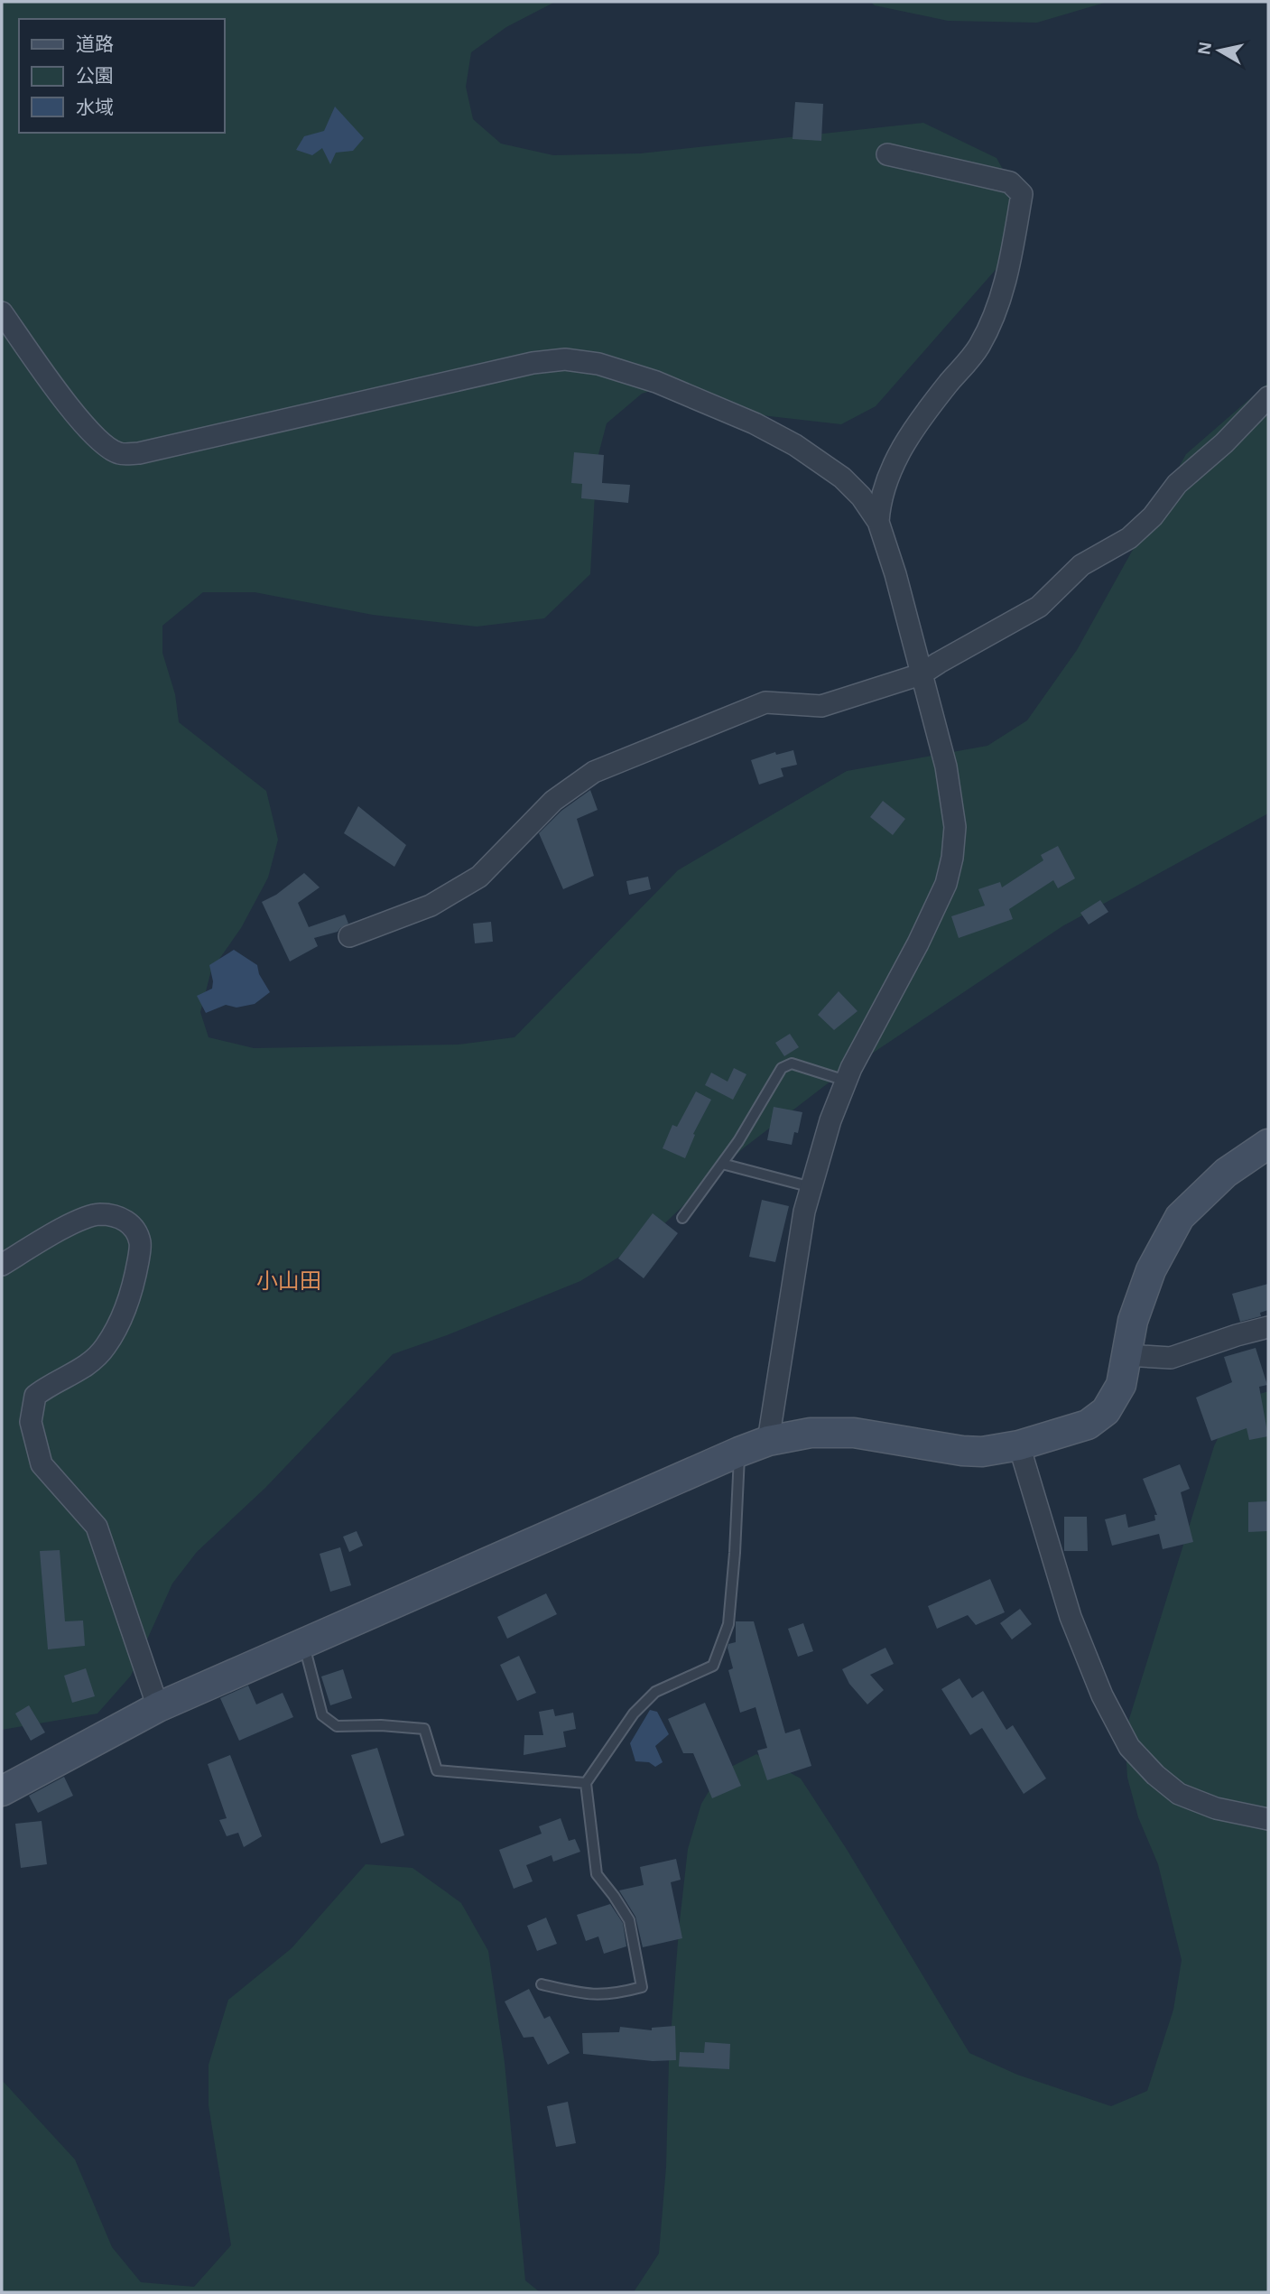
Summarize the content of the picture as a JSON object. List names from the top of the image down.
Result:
{
  "districts": ["小山田"],
  "legend": ["道路", "公園", "水域"],
  "north": "left"
}
